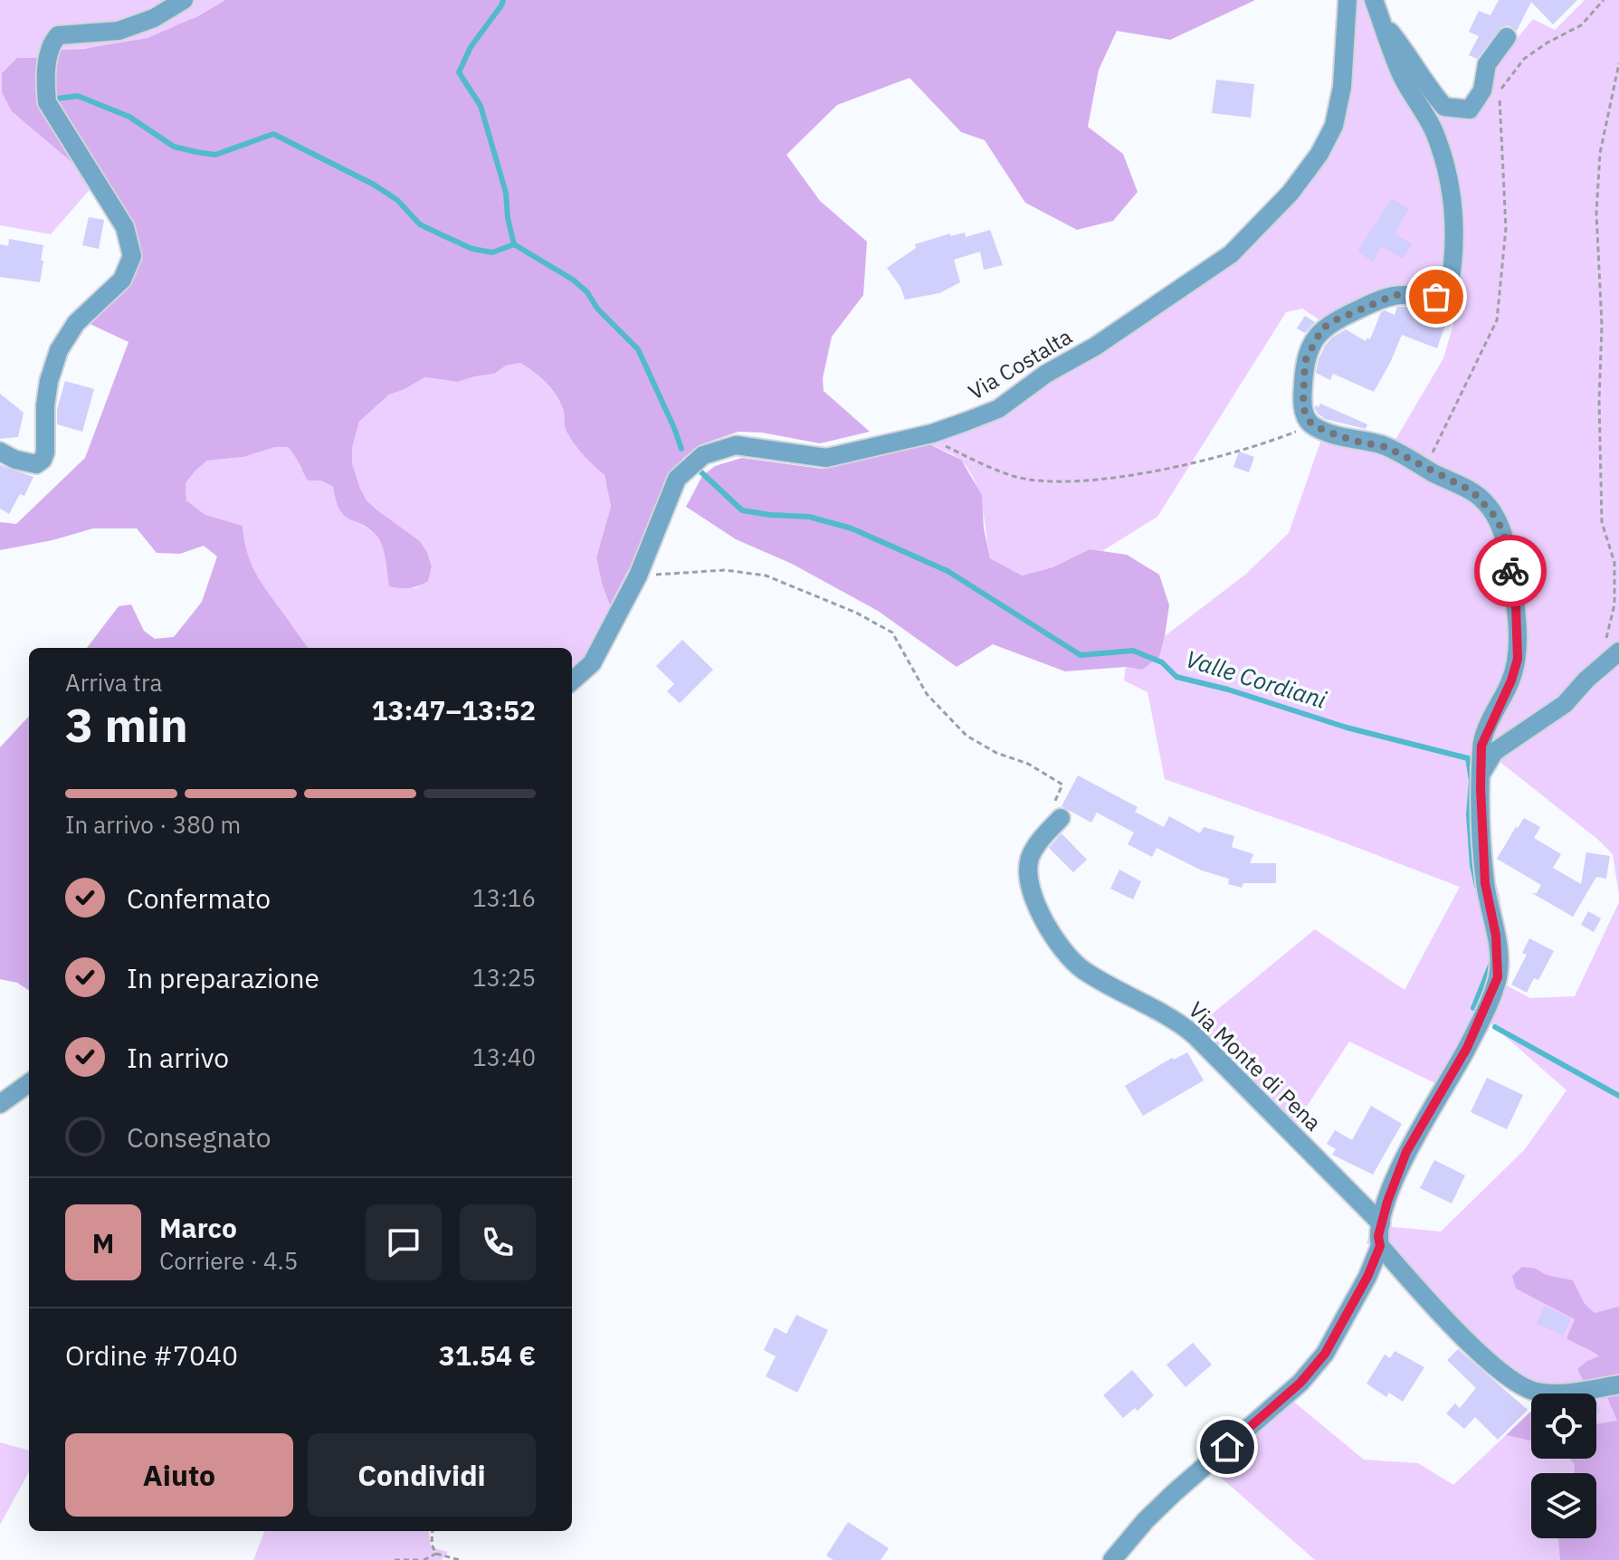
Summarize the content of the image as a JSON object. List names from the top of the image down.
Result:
{
  "streets": {
    "street": ["Via Costalta", "Via Monte di Pena"]
  },
  "water": ["Valle Cordiani"],
  "page": {
    "heading": ["3 min", "Arriva tra", "13:47–13:52"],
    "panel": [
      "Marco",
      "Corriere · 4.5",
      "Ordine #7040",
      "31.54 €"
    ],
    "bar": "In arrivo · 380 m",
    "list": [
      ["Confermato", "13:16"],
      ["In preparazione", "13:25"],
      ["In arrivo", "13:40"],
      "Consegnato"
    ],
    "round": "M",
    "buttons": ["Aiuto", "Condividi"]
  }
}
